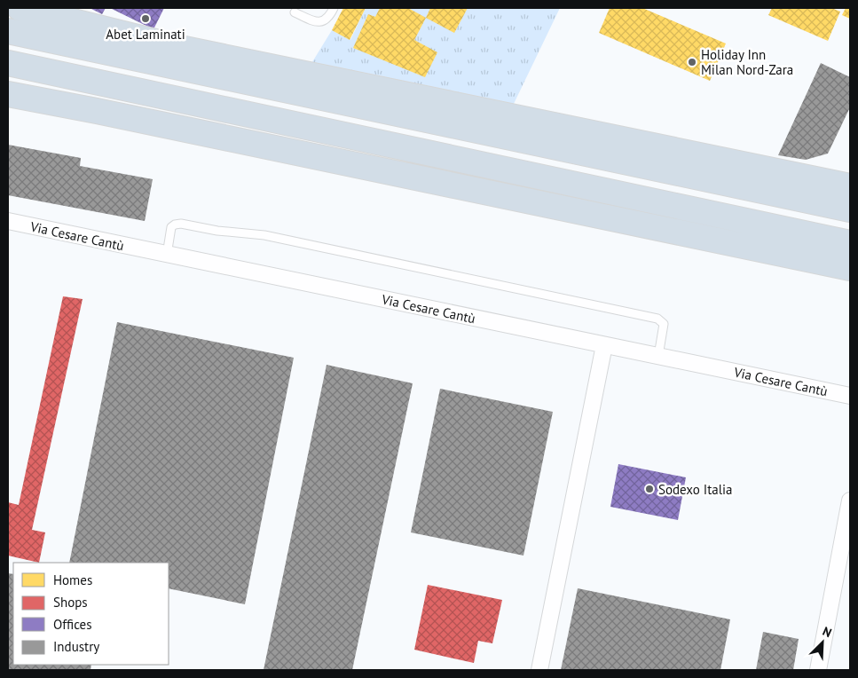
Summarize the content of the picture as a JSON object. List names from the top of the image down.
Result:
{
  "streets": {
    "street": ["Via Cesare Cantù"]
  },
  "places": ["Abet Laminati", "Holiday Inn Milan Nord-Zara", "Sodexo Italia"],
  "legend": [
    "Homes",
    "Shops",
    "Offices",
    "Industry"
  ],
  "north": "top right"
}
